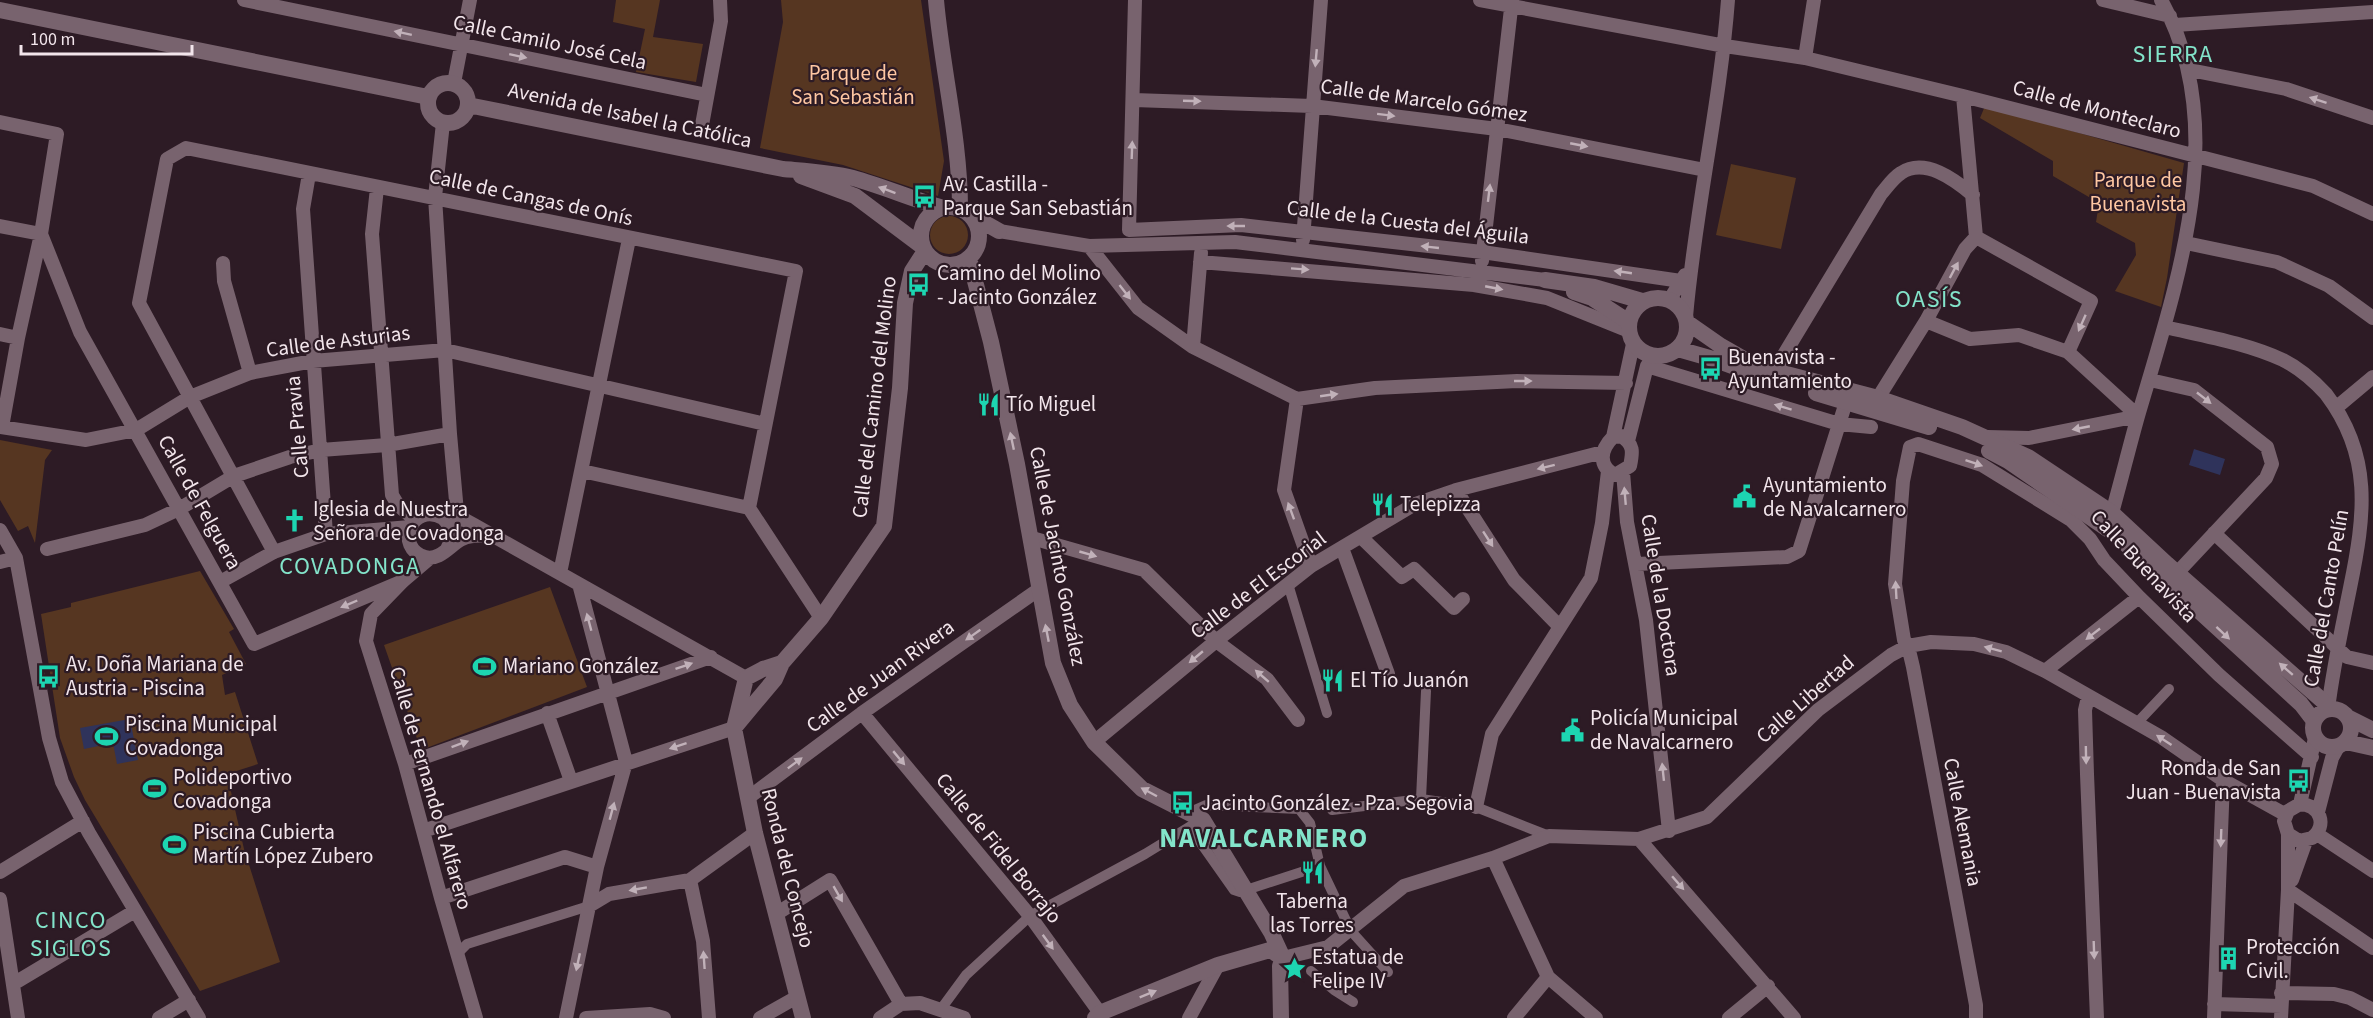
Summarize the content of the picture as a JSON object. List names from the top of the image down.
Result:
{
  "streets": {
    "street": [
      "Calle Camilo José Cela",
      "Calle de Marcelo Gómez",
      "Calle de Monteclaro",
      "Avenida de Isabel la Católica",
      "Calle de Cangas de Onís",
      "Calle de la Cuesta del Águila",
      "Calle de Asturias",
      "Calle del Camino del Molino",
      "Calle Pravia",
      "Calle de Felguera",
      "Calle de Jacinto González",
      "Calle Buenavista",
      "Calle de El Escorial",
      "Calle de la Doctora",
      "Calle del Canto Pelín",
      "Calle de Juan Rivera",
      "Calle Libertad",
      "Calle de Fernando el Alfarero",
      "Calle Alemania",
      "Calle de Fidel Borrajo",
      "Ronda del Concejo"
    ]
  },
  "crossings": [
    ["Calle de Marcelo Gómez", "Calle de la Cuesta del Águila"],
    ["Avenida de Isabel la Católica", "Calle de la Cuesta del Águila"],
    ["Avenida de Isabel la Católica", "Calle del Camino del Molino"],
    ["Avenida de Isabel la Católica", "Calle de Jacinto González"],
    ["Calle de Cangas de Onís", "Calle de Asturias"],
    ["Calle de Cangas de Onís", "Calle Pravia"],
    ["Calle de la Cuesta del Águila", "Calle del Camino del Molino"],
    ["Calle de la Cuesta del Águila", "Calle de Jacinto González"],
    ["Calle de la Cuesta del Águila", "Calle Buenavista"],
    ["Calle de Asturias", "Calle Pravia"],
    ["Calle de Asturias", "Calle de Felguera"],
    ["Calle del Camino del Molino", "Calle de Jacinto González"],
    ["Calle del Camino del Molino", "Ronda del Concejo"],
    ["Calle de Felguera", "Calle de Fernando el Alfarero"],
    ["Calle de Jacinto González", "Calle de El Escorial"],
    ["Calle de Jacinto González", "Calle de Juan Rivera"],
    ["Calle de Jacinto González", "Calle Libertad"],
    ["Calle Buenavista", "Calle del Canto Pelín"],
    ["Calle Buenavista", "Calle Alemania"],
    ["Calle de El Escorial", "Calle de la Doctora"],
    ["Calle de la Doctora", "Calle Libertad"],
    ["Calle de Juan Rivera", "Calle de Fidel Borrajo"],
    ["Calle de Juan Rivera", "Ronda del Concejo"],
    ["Calle Libertad", "Calle Alemania"]
  ],
  "one_way": [
    "Calle de Marcelo Gómez",
    "Calle de Jacinto González",
    "Calle de la Doctora",
    "Calle de Fidel Borrajo"
  ],
  "districts": [
    "SIERRA",
    "OASÍS",
    "COVADONGA",
    "NAVALCARNERO",
    "CINCO SIGLOS"
  ],
  "parks": ["Parque de San Sebastián", "Parque de Buenavista"],
  "places": {
    "bus stop": [
      "Av. Castilla - Parque San Sebastián",
      "Camino del Molino - Jacinto González",
      "Buenavista - Ayuntamiento",
      "Av. Doña Mariana de Austria - Piscina",
      "Ronda de San Juan - Buenavista",
      "Jacinto González - Pza. Segovia"
    ],
    "restaurant": [
      "Tío Miguel",
      "Telepizza",
      "El Tío Juanón",
      "Taberna las Torres"
    ],
    "public building": ["Ayuntamiento de Navalcarnero", "Policía Municipal de Navalcarnero"],
    "church": ["Iglesia de Nuestra Señora de Covadonga"],
    "sports": [
      "Mariano González",
      "Piscina Municipal Covadonga",
      "Polideportivo Covadonga",
      "Piscina Cubierta Martín López Zubero"
    ],
    "building": ["Protección Civil."],
    "place": ["Estatua de Felipe IV"]
  },
  "scale_bar": "100 m"
}
